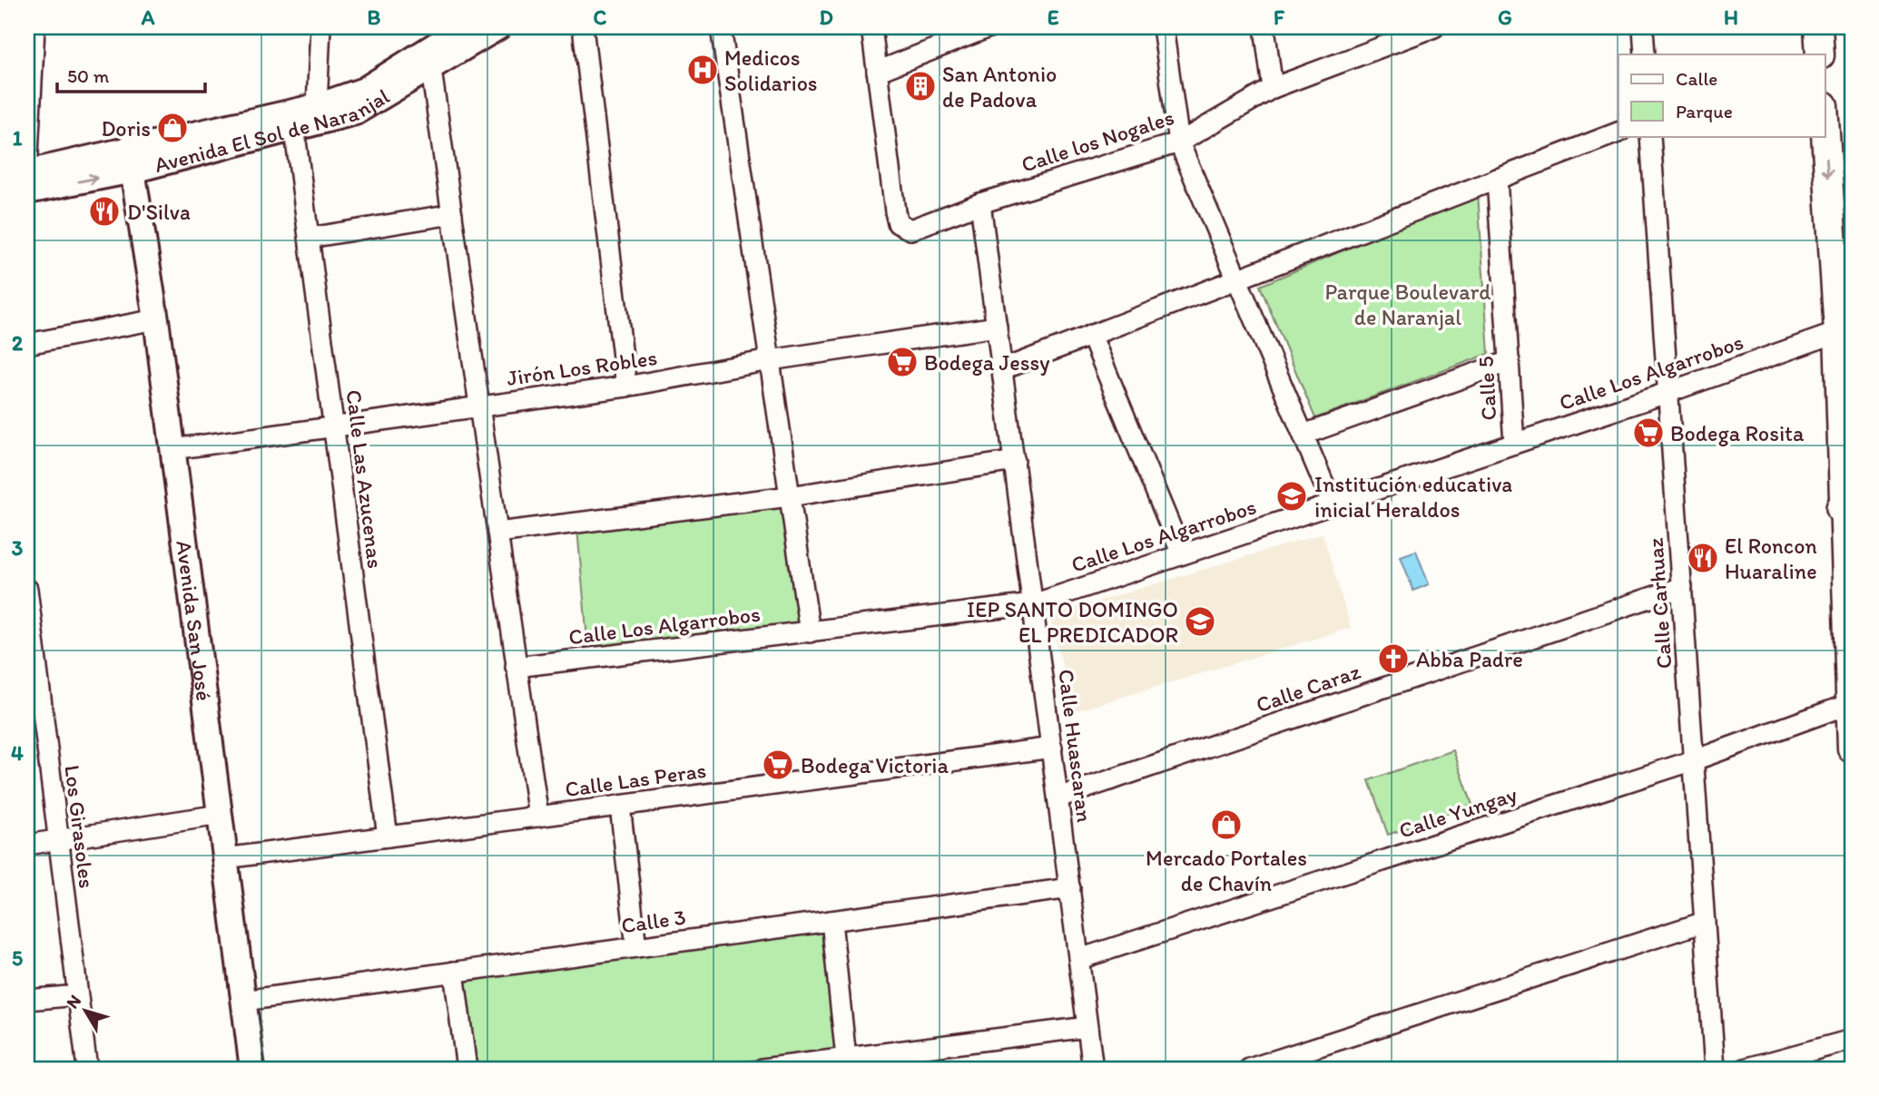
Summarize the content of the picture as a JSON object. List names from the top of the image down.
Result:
{
  "streets": {
    "street": [
      "Avenida El Sol de Naranjal",
      "Calle los Nogales",
      "Jirón Los Robles",
      "Calle Los Algarrobos",
      "Calle 5",
      "Calle Las Azucenas",
      "Calle Carhuaz",
      "Avenida San José",
      "Calle Caraz",
      "Calle Huascaran",
      "Calle Las Peras",
      "Calle Yungay",
      "Los Girasoles",
      "Calle 3"
    ]
  },
  "crossings": [
    ["Avenida El Sol de Naranjal", "Calle Las Azucenas"],
    ["Avenida El Sol de Naranjal", "Avenida San José"],
    ["Calle los Nogales", "Calle Huascaran"],
    ["Jirón Los Robles", "Calle Las Azucenas"],
    ["Jirón Los Robles", "Avenida San José"],
    ["Jirón Los Robles", "Calle Huascaran"],
    ["Calle Los Algarrobos", "Calle 5"],
    ["Calle Los Algarrobos", "Calle Carhuaz"],
    ["Calle Los Algarrobos", "Calle Huascaran"],
    ["Calle Las Azucenas", "Calle Las Peras"],
    ["Calle Carhuaz", "Calle Caraz"],
    ["Calle Carhuaz", "Calle Yungay"],
    ["Avenida San José", "Calle Las Peras"],
    ["Avenida San José", "Calle 3"],
    ["Calle Caraz", "Calle Huascaran"],
    ["Calle Huascaran", "Calle Las Peras"],
    ["Calle Huascaran", "Calle Yungay"],
    ["Calle Huascaran", "Calle 3"]
  ],
  "parks": ["Parque Boulevard de Naranjal"],
  "places": {
    "hospital": ["Medicos Solidarios"],
    "building": ["San Antonio de Padova"],
    "shop": ["Doris", "Mercado Portales de Chavín"],
    "restaurant": ["D'Silva", "El Roncon Huaraline"],
    "supermarket": ["Bodega Jessy", "Bodega Rosita", "Bodega Victoria"],
    "school or university": ["Institución educativa inicial Heraldos", "IEP SANTO DOMINGO EL PREDICADOR"],
    "church": ["Abba Padre"]
  },
  "legend": ["Calle", "Parque"],
  "scale_bar": "50 m",
  "north": "top left",
  "grid": {
    "columns": [
      "A",
      "B",
      "C",
      "D",
      "E",
      "F",
      "G",
      "H"
    ],
    "rows": [
      "1",
      "2",
      "3",
      "4",
      "5"
    ]
  }
}
